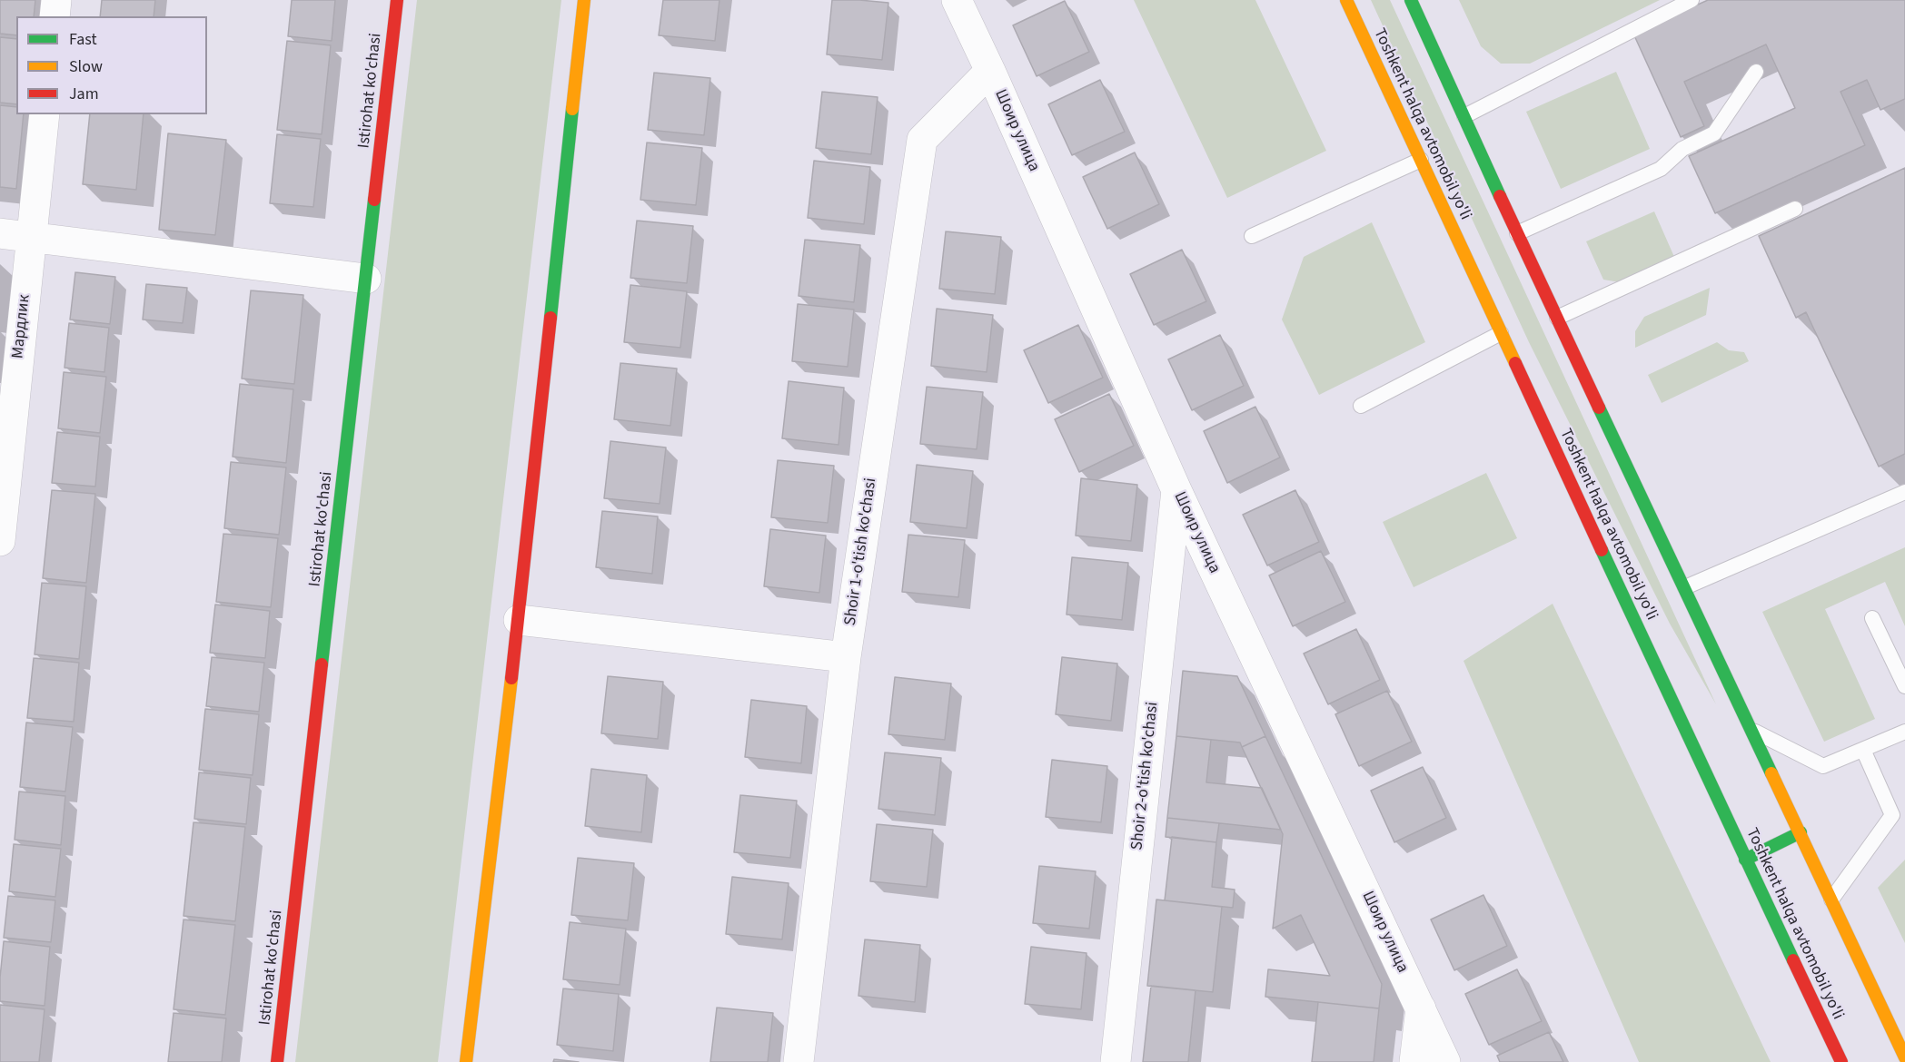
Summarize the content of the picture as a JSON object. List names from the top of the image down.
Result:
{
  "streets": {
    "main road": ["Istirohat ko'chasi", "Toshkent halqa avtomobil yo'li"],
    "street": [
      "Шоир улица",
      "Мардлик",
      "Shoir 1-o'tish ko'chasi",
      "Shoir 2-o'tish ko'chasi"
    ]
  },
  "crossings": [
    ["Шоир улица", "Shoir 1-o'tish ko'chasi"],
    ["Шоир улица", "Shoir 2-o'tish ko'chasi"]
  ],
  "legend": ["Fast", "Slow", "Jam"]
}
